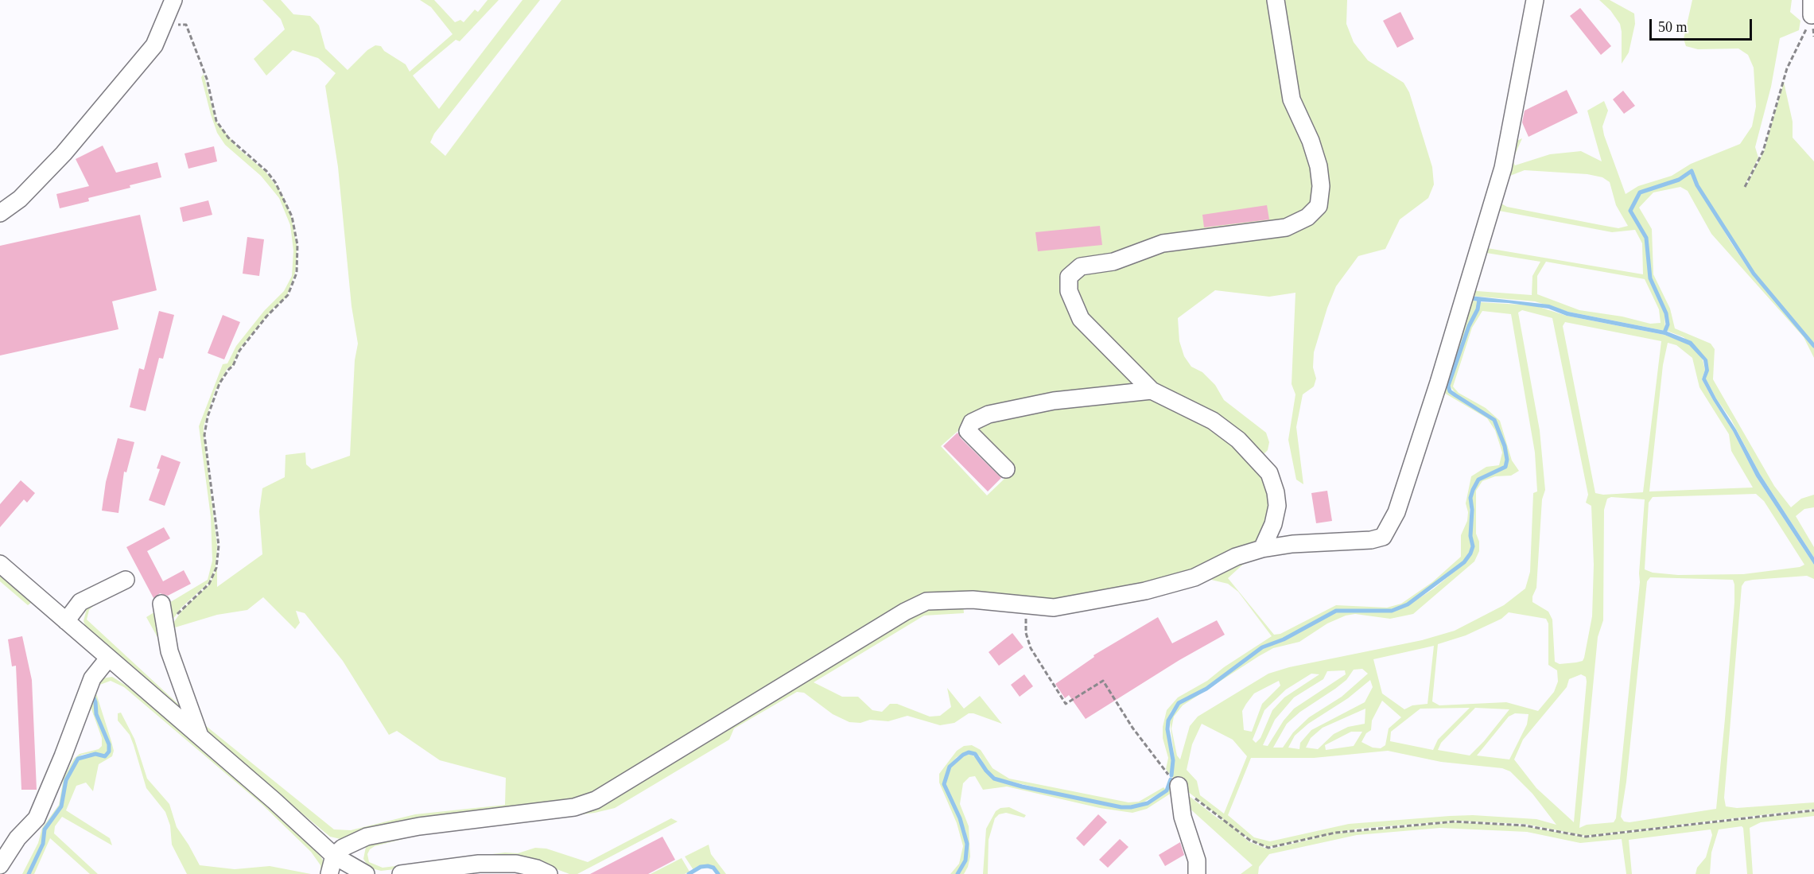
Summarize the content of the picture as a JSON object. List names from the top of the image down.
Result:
{
  "scale_bar": "50 m"
}
